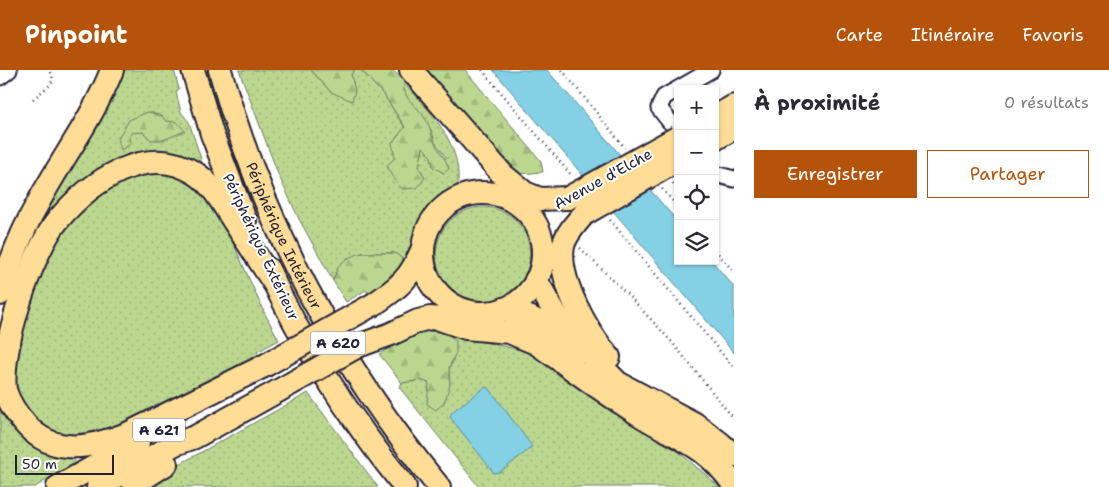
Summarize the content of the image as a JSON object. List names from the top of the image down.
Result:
{
  "streets": {
    "highway": [
      "Avenue d'Elche",
      "Périphérique Intérieur",
      "Périphérique Extérieur",
      "A 620",
      "A 621"
    ]
  },
  "crossings": [
    ["Avenue d'Elche", "A 621"]
  ],
  "scale_bar": "50 m",
  "page": {
    "header": "Pinpoint",
    "nav": ["Carte", "Itinéraire", "Favoris"],
    "heading": ["À proximité", "0 résultats"],
    "map_buttons": ["+", "−"],
    "buttons": ["Enregistrer", "Partager"],
    "scale": "50 m"
  }
}
